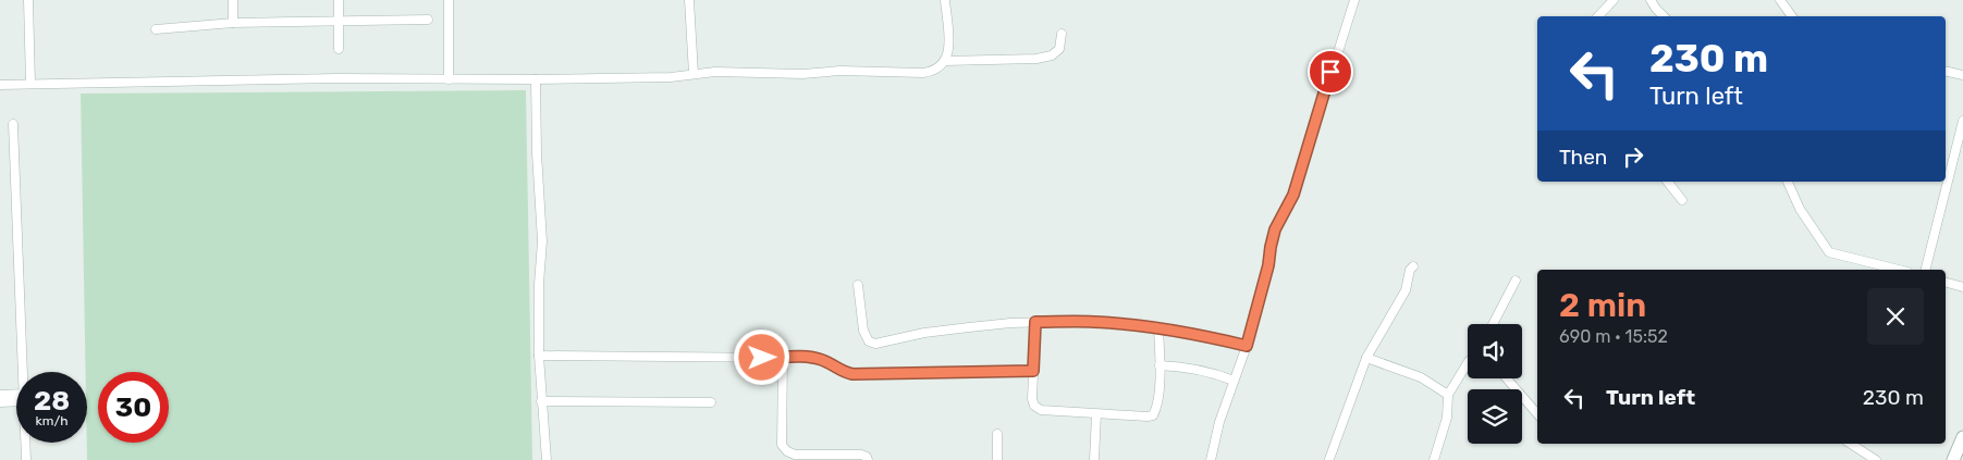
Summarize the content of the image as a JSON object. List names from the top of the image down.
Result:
{
  "page": {
    "turn": ["230 m", "Turn left"],
    "then": "Then",
    "heading": ["2 min", "690 m · 15:52"],
    "list": [
      {
        "name": "Turn left",
        "value": "230 m"
      }
    ],
    "speed": "28 km/h",
    "limit": "30"
  }
}
